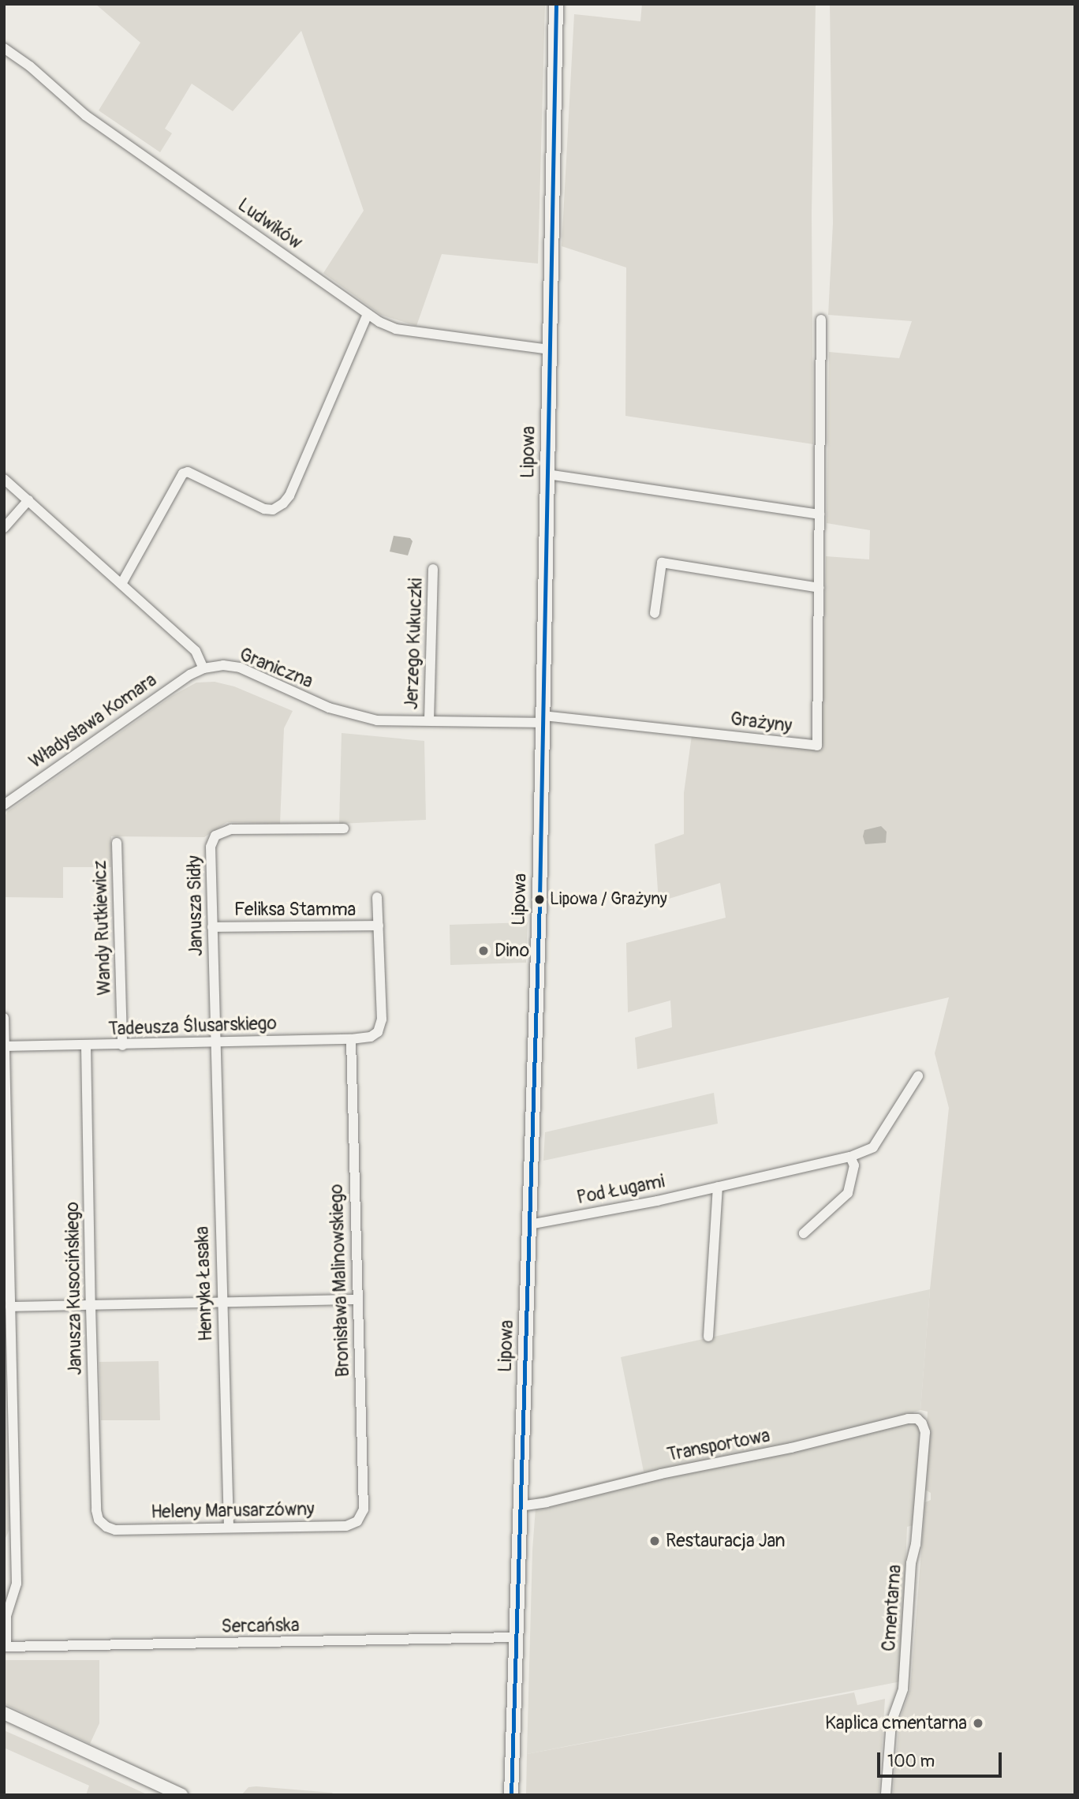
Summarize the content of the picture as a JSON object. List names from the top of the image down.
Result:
{
  "streets": {
    "main road": ["Lipowa"],
    "street": [
      "Ludwików",
      "Jerzego Kukuczki",
      "Graniczna",
      "Władysława Komara",
      "Grażyny",
      "Janusza Sidły",
      "Feliksa Stamma",
      "Wandy Rutkiewicz",
      "Tadeusza Ślusarskiego",
      "Pod Ługami",
      "Bronisława Malinowskiego",
      "Henryka Łasaka",
      "Janusza Kusocińskiego",
      "Transportowa",
      "Heleny Marusarzówny",
      "Cmentarna",
      "Sercańska"
    ]
  },
  "crossings": [
    ["Ludwików", "Lipowa"],
    ["Lipowa", "Graniczna"],
    ["Lipowa", "Grażyny"],
    ["Lipowa", "Pod Ługami"],
    ["Lipowa", "Transportowa"],
    ["Lipowa", "Sercańska"],
    ["Jerzego Kukuczki", "Graniczna"],
    ["Graniczna", "Władysława Komara"],
    ["Graniczna", "Grażyny"],
    ["Janusza Sidły", "Feliksa Stamma"],
    ["Janusza Sidły", "Tadeusza Ślusarskiego"],
    ["Janusza Sidły", "Henryka Łasaka"],
    ["Feliksa Stamma", "Tadeusza Ślusarskiego"],
    ["Wandy Rutkiewicz", "Tadeusza Ślusarskiego"],
    ["Tadeusza Ślusarskiego", "Bronisława Malinowskiego"],
    ["Tadeusza Ślusarskiego", "Henryka Łasaka"],
    ["Tadeusza Ślusarskiego", "Janusza Kusocińskiego"],
    ["Bronisława Malinowskiego", "Heleny Marusarzówny"],
    ["Henryka Łasaka", "Heleny Marusarzówny"],
    ["Janusza Kusocińskiego", "Heleny Marusarzówny"],
    ["Transportowa", "Cmentarna"]
  ],
  "places": [
    "Lipowa / Grażyny",
    "Dino",
    "Restauracja Jan",
    "Kaplica cmentarna"
  ],
  "scale_bar": "100 m"
}
